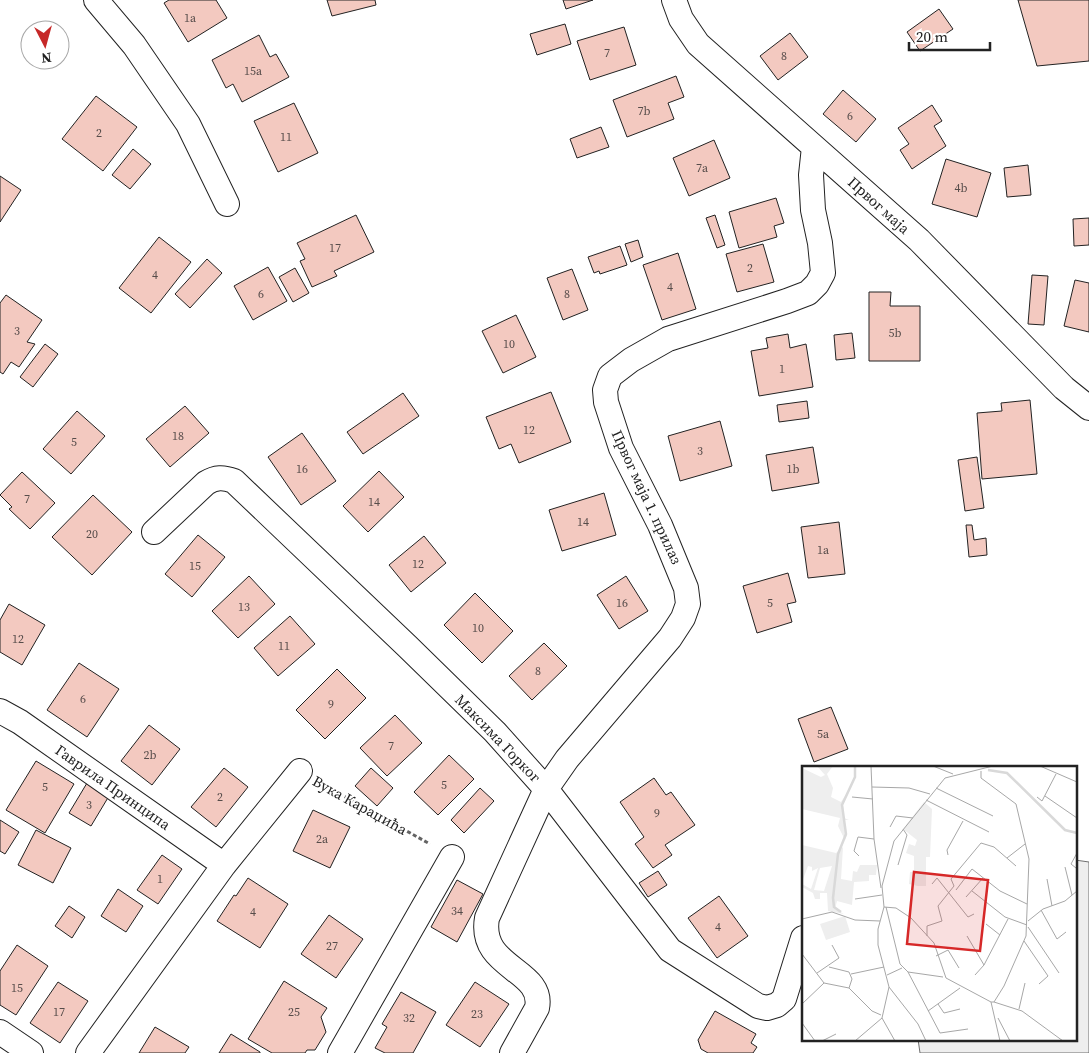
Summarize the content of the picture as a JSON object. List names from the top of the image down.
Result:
{
  "streets": {
    "street": [
      "Првог маја",
      "Првог маја 1. прилаз",
      "Максима Горког",
      "Гаврила Принципа",
      "Вука Караџића"
    ]
  },
  "crossings": [
    ["Првог маја", "Првог маја 1. прилаз"],
    ["Првог маја 1. прилаз", "Максима Горког"],
    ["Гаврила Принципа", "Вука Караџића"]
  ],
  "house_numbers": [
    "1a",
    "7",
    "8",
    "15a",
    "7b",
    "6",
    "2",
    "11",
    "7a",
    "4b",
    "17",
    "2",
    "4",
    "4",
    "6",
    "8",
    "3",
    "5b",
    "10",
    "1",
    "12",
    "18",
    "5",
    "3",
    "16",
    "1b",
    "7",
    "14",
    "14",
    "20",
    "1a",
    "12",
    "15",
    "16",
    "5",
    "13",
    "10",
    "12",
    "11",
    "8",
    "6",
    "9",
    "5a",
    "7",
    "2b",
    "5",
    "5",
    "2",
    "3",
    "9",
    "2a",
    "1",
    "34",
    "4",
    "4",
    "27",
    "15",
    "17",
    "25",
    "23",
    "32"
  ],
  "scale_bar": "20 m",
  "north": "bottom"
}
